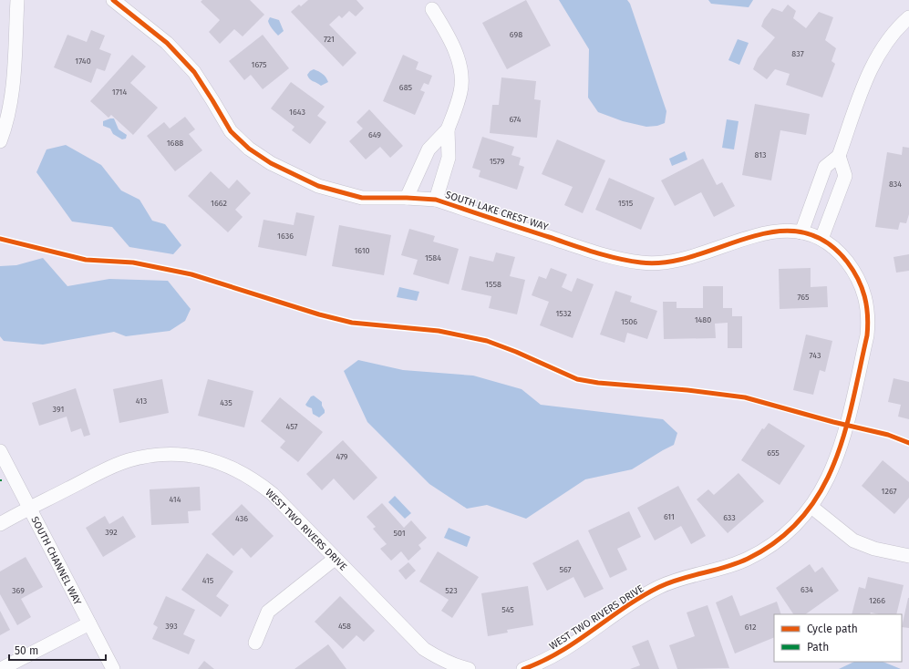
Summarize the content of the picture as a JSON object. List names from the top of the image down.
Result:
{
  "streets": {
    "street": ["SOUTH LAKE CREST WAY", "WEST TWO RIVERS DRIVE", "SOUTH CHANNEL WAY"]
  },
  "crossings": [
    ["SOUTH LAKE CREST WAY", "WEST TWO RIVERS DRIVE"],
    ["WEST TWO RIVERS DRIVE", "SOUTH CHANNEL WAY"]
  ],
  "house_numbers": [
    "698",
    "721",
    "837",
    "1740",
    "1675",
    "685",
    "1714",
    "1643",
    "674",
    "649",
    "1688",
    "813",
    "1579",
    "834",
    "1662",
    "1515",
    "1636",
    "1610",
    "1584",
    "1558",
    "765",
    "1532",
    "1480",
    "1506",
    "743",
    "413",
    "435",
    "391",
    "457",
    "655",
    "479",
    "1267",
    "414",
    "611",
    "633",
    "436",
    "392",
    "501",
    "567",
    "415",
    "634",
    "369",
    "523",
    "1266",
    "545",
    "393",
    "458",
    "612"
  ],
  "legend": ["Cycle path", "Path"],
  "scale_bar": "50 m"
}
